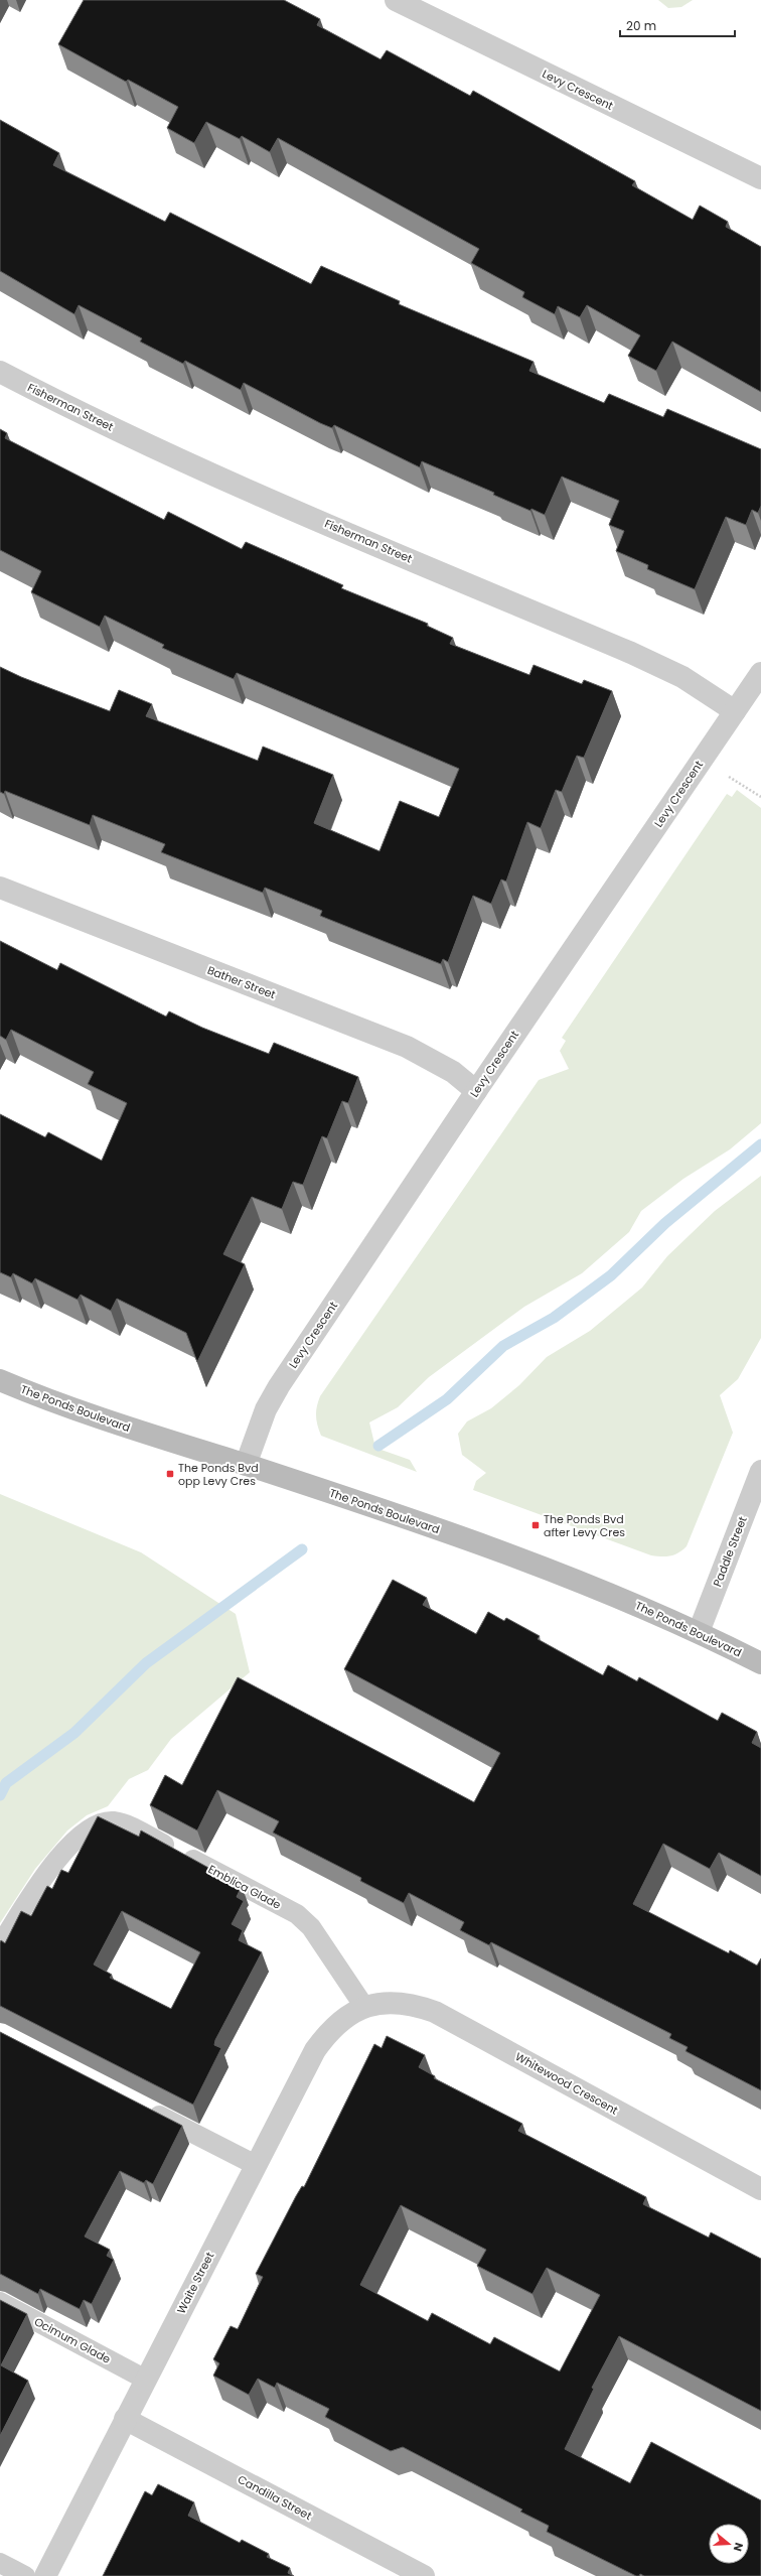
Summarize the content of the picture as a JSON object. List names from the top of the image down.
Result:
{
  "streets": {
    "street": [
      "Levy Crescent",
      "Fisherman Street",
      "Bather Street",
      "The Ponds Boulevard",
      "Paddle Street",
      "Whitewood Crescent",
      "Waite Street",
      "Candilla Street"
    ],
    "lane": ["Emblica Glade", "Ocimum Glade"]
  },
  "crossings": [
    ["Levy Crescent", "Fisherman Street"],
    ["Levy Crescent", "Bather Street"],
    ["Levy Crescent", "The Ponds Boulevard"],
    ["The Ponds Boulevard", "Paddle Street"],
    ["Emblica Glade", "Whitewood Crescent"],
    ["Emblica Glade", "Waite Street"],
    ["Whitewood Crescent", "Waite Street"],
    ["Waite Street", "Ocimum Glade"],
    ["Waite Street", "Candilla Street"]
  ],
  "places": {
    "transit": ["The Ponds Bvd opp Levy Cres", "The Ponds Bvd after Levy Cres"]
  },
  "scale_bar": "20 m",
  "north": "right"
}
